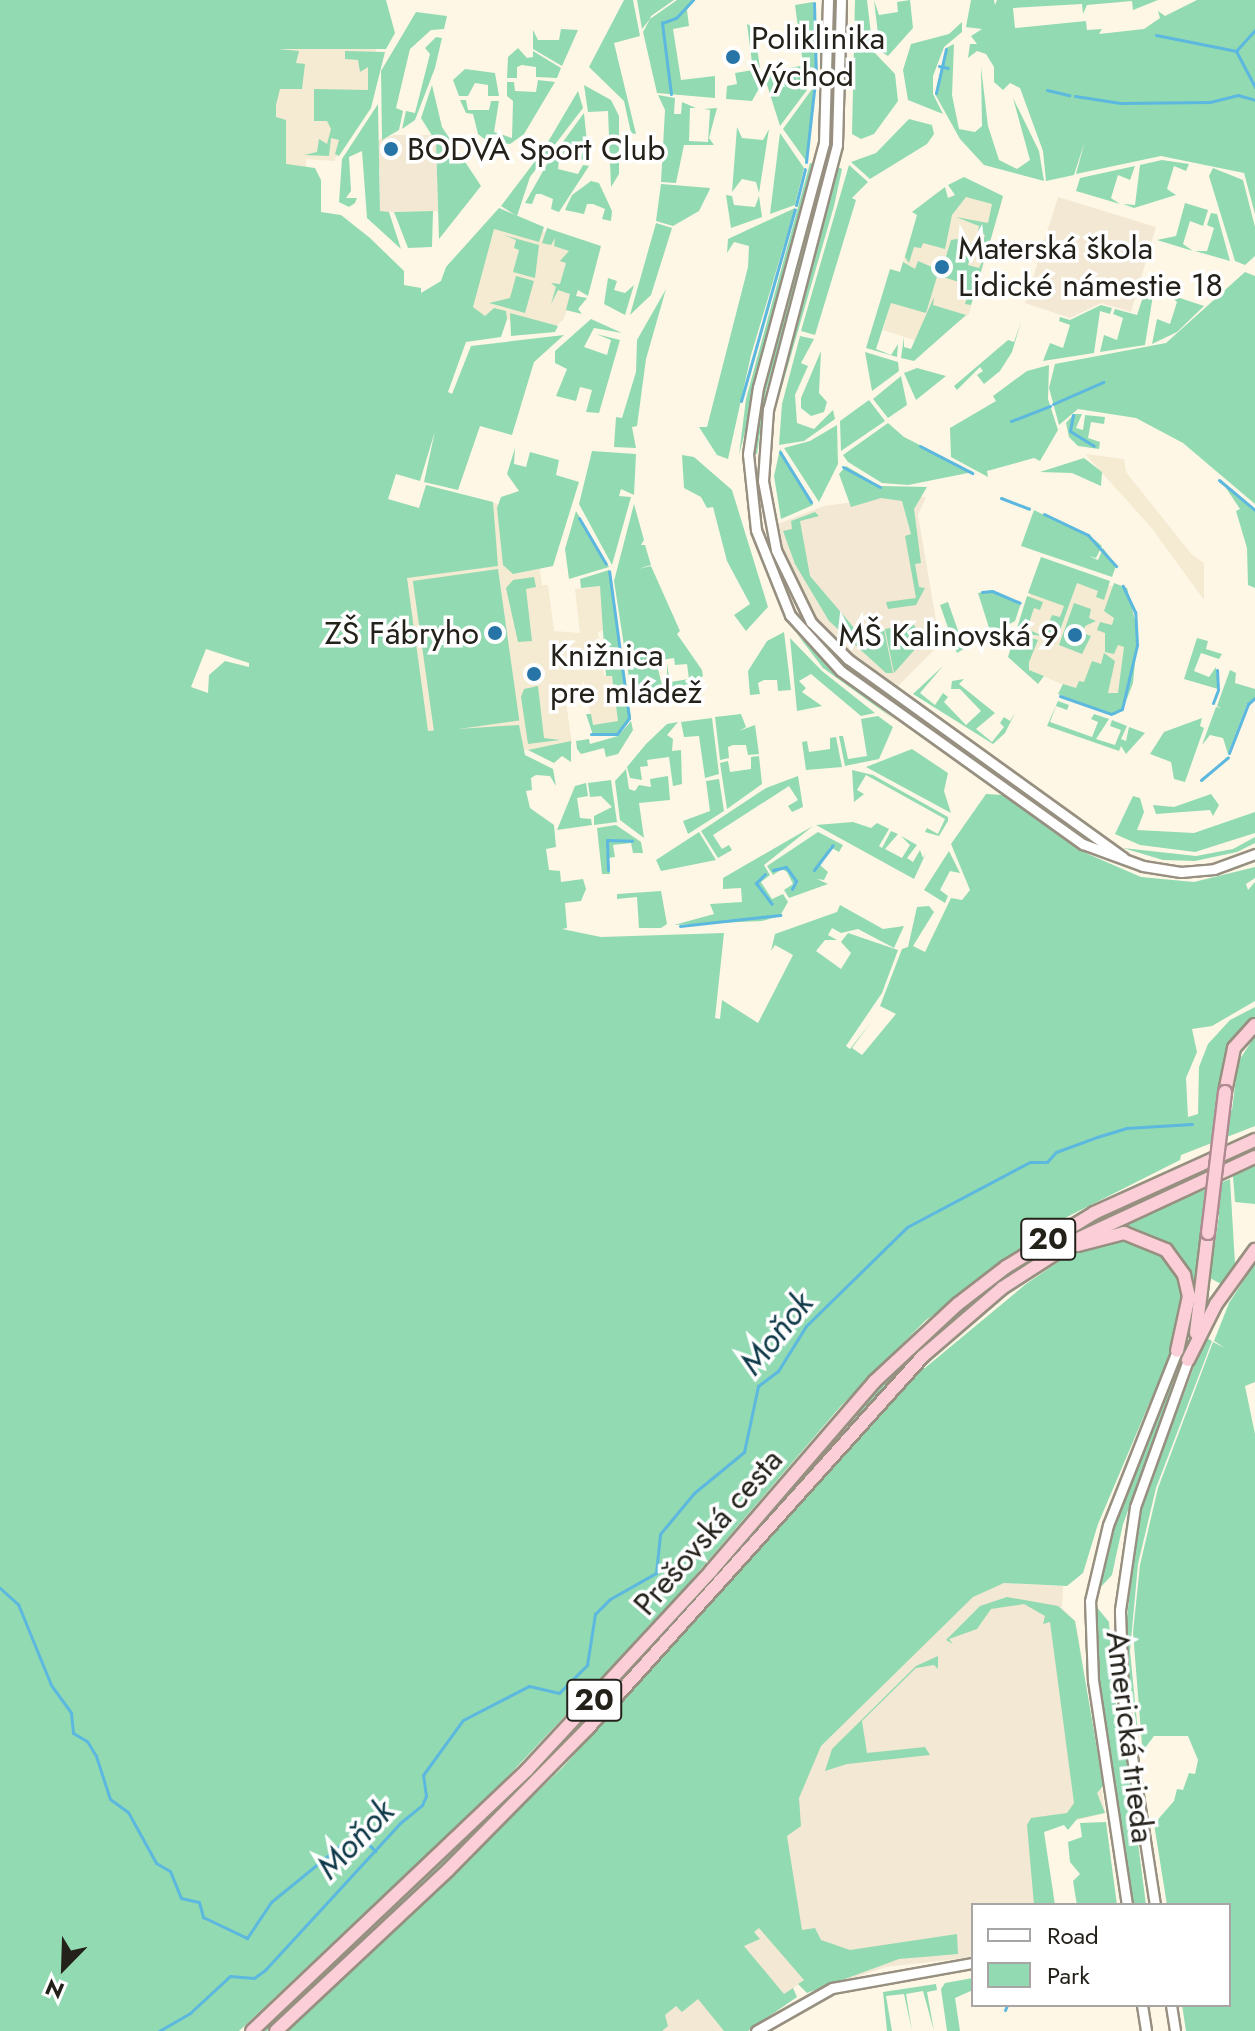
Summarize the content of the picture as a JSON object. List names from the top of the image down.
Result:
{
  "streets": {
    "highway": ["20", "Prešovská cesta"],
    "street": ["Americká trieda"]
  },
  "water": ["Moňok"],
  "places": [
    "Poliklinika Východ",
    "BODVA Sport Club",
    "Materská škola Lidické námestie 18",
    "ZŠ Fábryho",
    "MŠ Kalinovská 9",
    "Knižnica pre mládež"
  ],
  "legend": ["Road", "Park"],
  "north": "bottom left"
}
